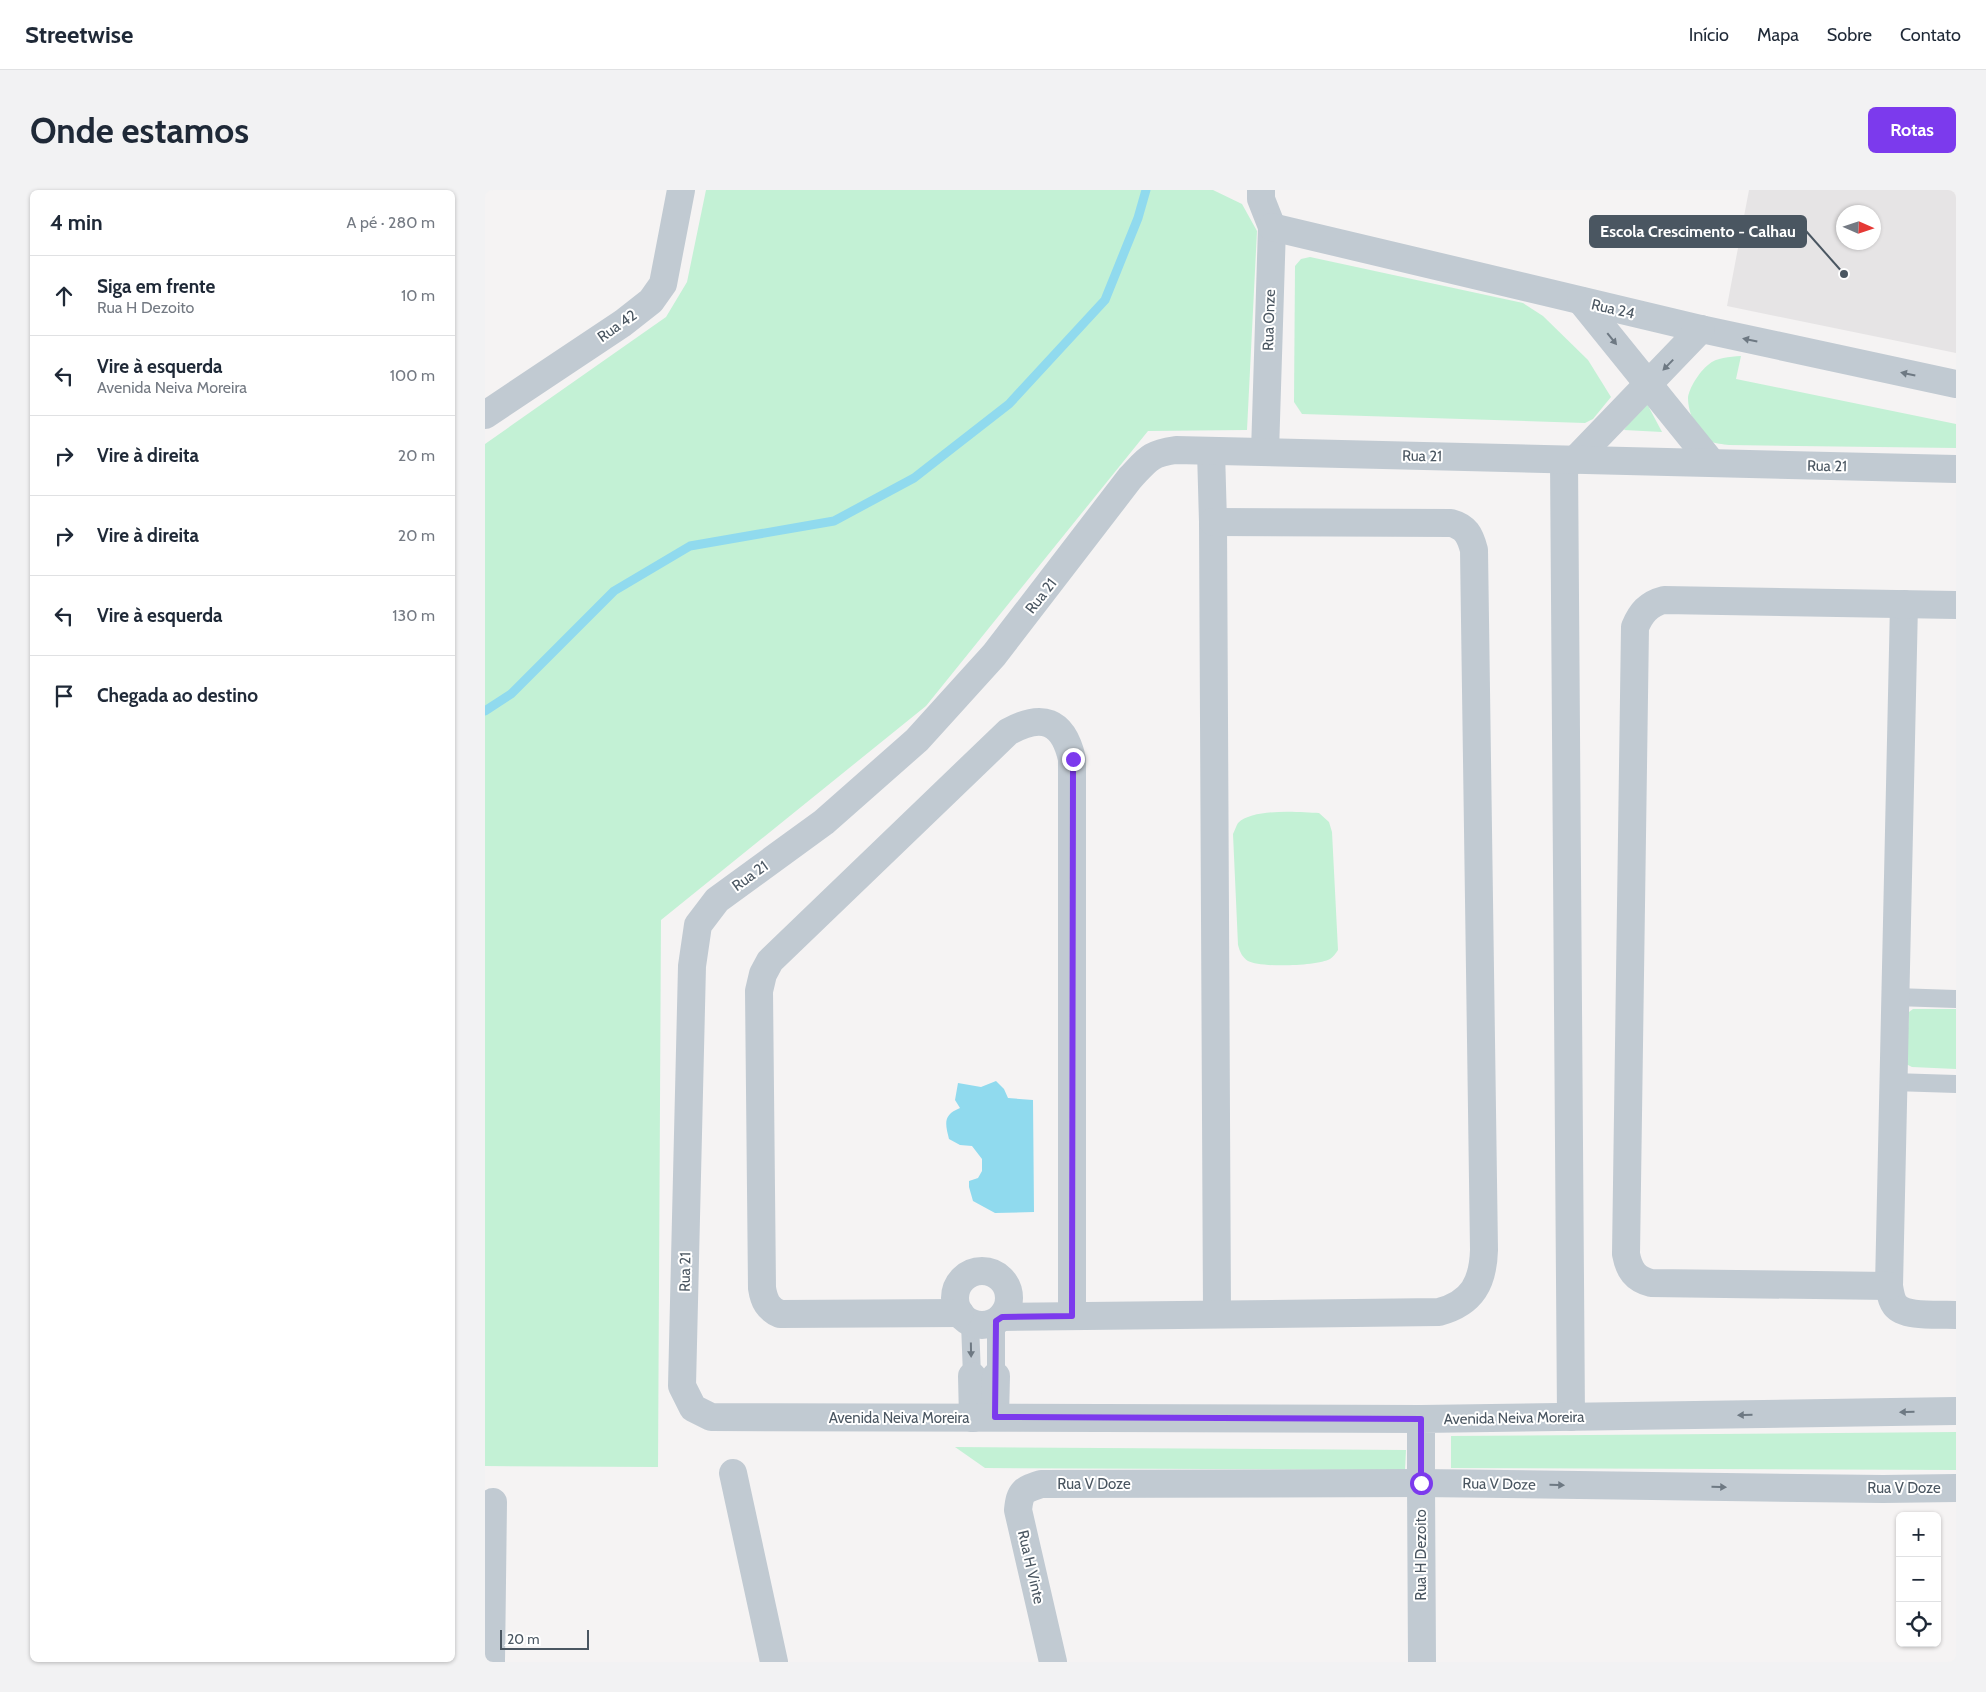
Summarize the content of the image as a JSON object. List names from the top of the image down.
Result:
{
  "streets": {
    "street": [
      "Rua 24",
      "Rua Onze",
      "Rua 42",
      "Rua 21",
      "Avenida Neiva Moreira",
      "Rua V Doze",
      "Rua H Dezoito",
      "Rua H Vinte"
    ]
  },
  "crossings": [
    ["Rua 24", "Rua Onze"],
    ["Rua Onze", "Rua 21"],
    ["Rua 21", "Avenida Neiva Moreira"],
    ["Avenida Neiva Moreira", "Rua H Dezoito"],
    ["Rua V Doze", "Rua H Dezoito"],
    ["Rua V Doze", "Rua H Vinte"]
  ],
  "one_way": ["Rua 24", "Rua V Doze"],
  "places": ["Escola Crescimento - Calhau"],
  "scale_bar": "20 m",
  "north": "right",
  "page": {
    "header": "Streetwise",
    "nav": [
      "Início",
      "Mapa",
      "Sobre",
      "Contato"
    ],
    "buttons": "Rotas",
    "title": "Onde estamos",
    "heading": ["4 min", "A pé · 280 m"],
    "list": [
      ["Siga em frente", "Rua H Dezoito", "10 m"],
      ["Vire à esquerda", "Avenida Neiva Moreira", "100 m"],
      ["Vire à direita", "20 m"],
      ["Vire à direita", "20 m"],
      ["Vire à esquerda", "130 m"],
      "Chegada ao destino"
    ],
    "map_buttons": ["+", "−"],
    "scale": "20 m"
  }
}
